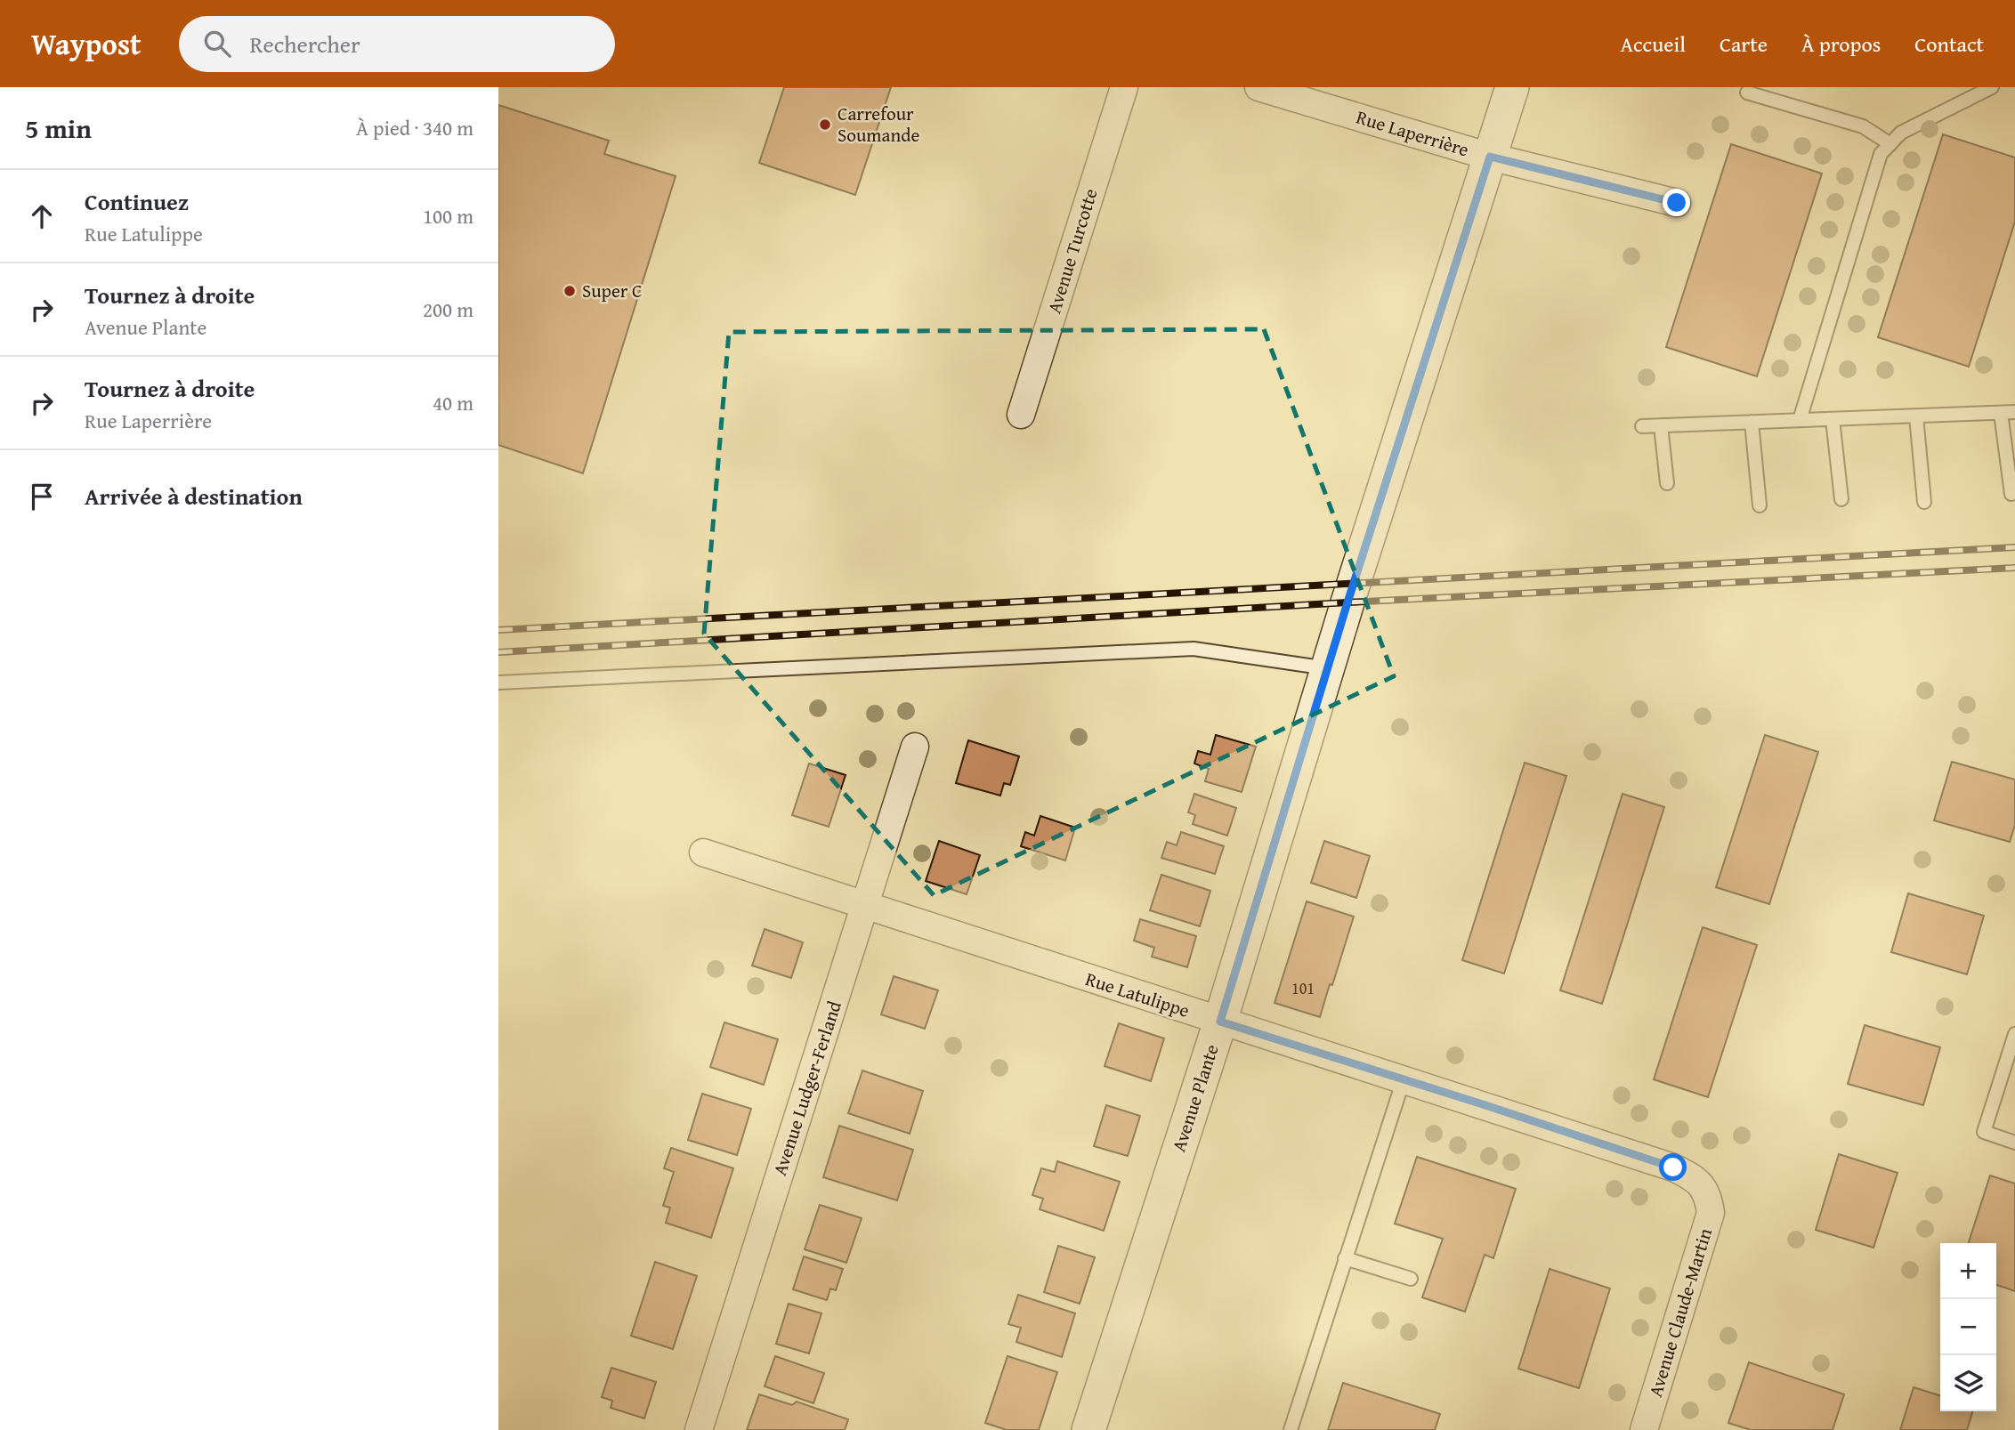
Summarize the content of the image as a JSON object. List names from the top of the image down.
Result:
{
  "streets": {
    "street": [
      "Rue Laperrière",
      "Avenue Turcotte",
      "Rue Latulippe",
      "Avenue Ludger-Ferland",
      "Avenue Plante",
      "Avenue Claude-Martin"
    ]
  },
  "crossings": [
    ["Rue Laperrière", "Avenue Plante"],
    ["Rue Latulippe", "Avenue Ludger-Ferland"],
    ["Rue Latulippe", "Avenue Plante"],
    ["Rue Latulippe", "Avenue Claude-Martin"]
  ],
  "places": ["Carrefour Soumande", "Super C"],
  "house_numbers": ["101"],
  "page": {
    "header": "Waypost",
    "search": "Rechercher",
    "nav": [
      "Accueil",
      "Carte",
      "À propos",
      "Contact"
    ],
    "heading": ["5 min", "À pied · 340 m"],
    "list": [
      ["Continuez", "Rue Latulippe", "100 m"],
      ["Tournez à droite", "Avenue Plante", "200 m"],
      ["Tournez à droite", "Rue Laperrière", "40 m"],
      "Arrivée à destination"
    ],
    "map_buttons": ["+", "−"]
  }
}
